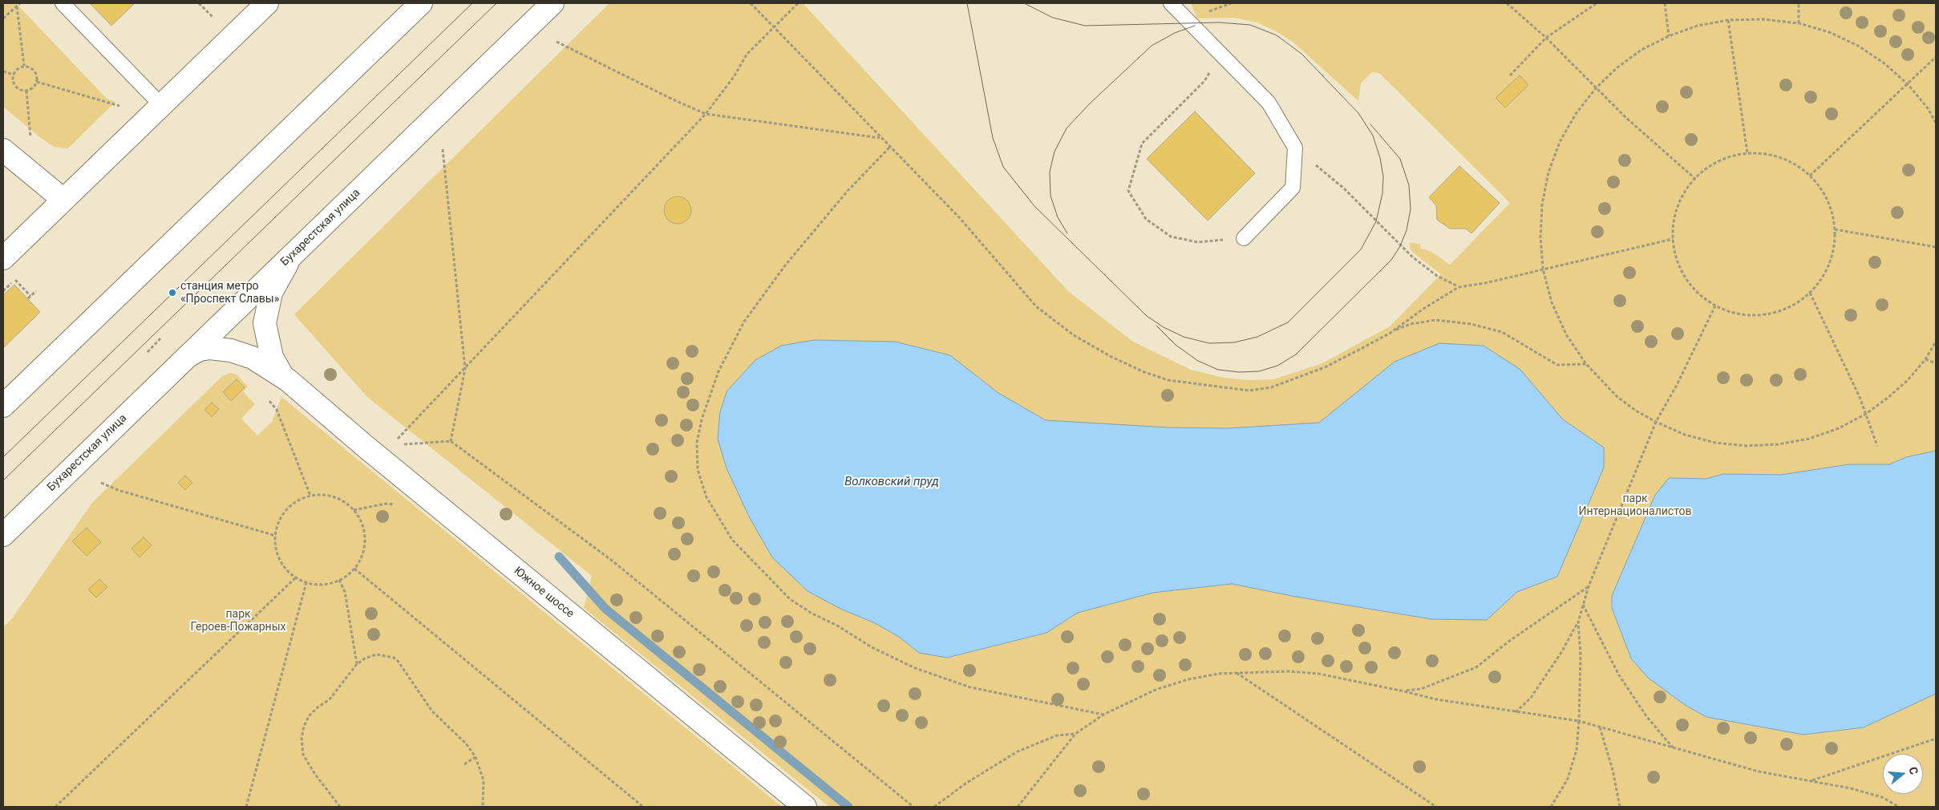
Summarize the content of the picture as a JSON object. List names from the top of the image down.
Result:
{
  "streets": {
    "street": ["Бухарестская улица", "Южное шоссе"]
  },
  "crossings": [
    ["Бухарестская улица", "Южное шоссе"]
  ],
  "water": ["Волковский пруд"],
  "parks": ["парк Интернационалистов", "парк Героев-Пожарных"],
  "places": ["станция метро «Проспект Славы»"],
  "north": "right"
}
